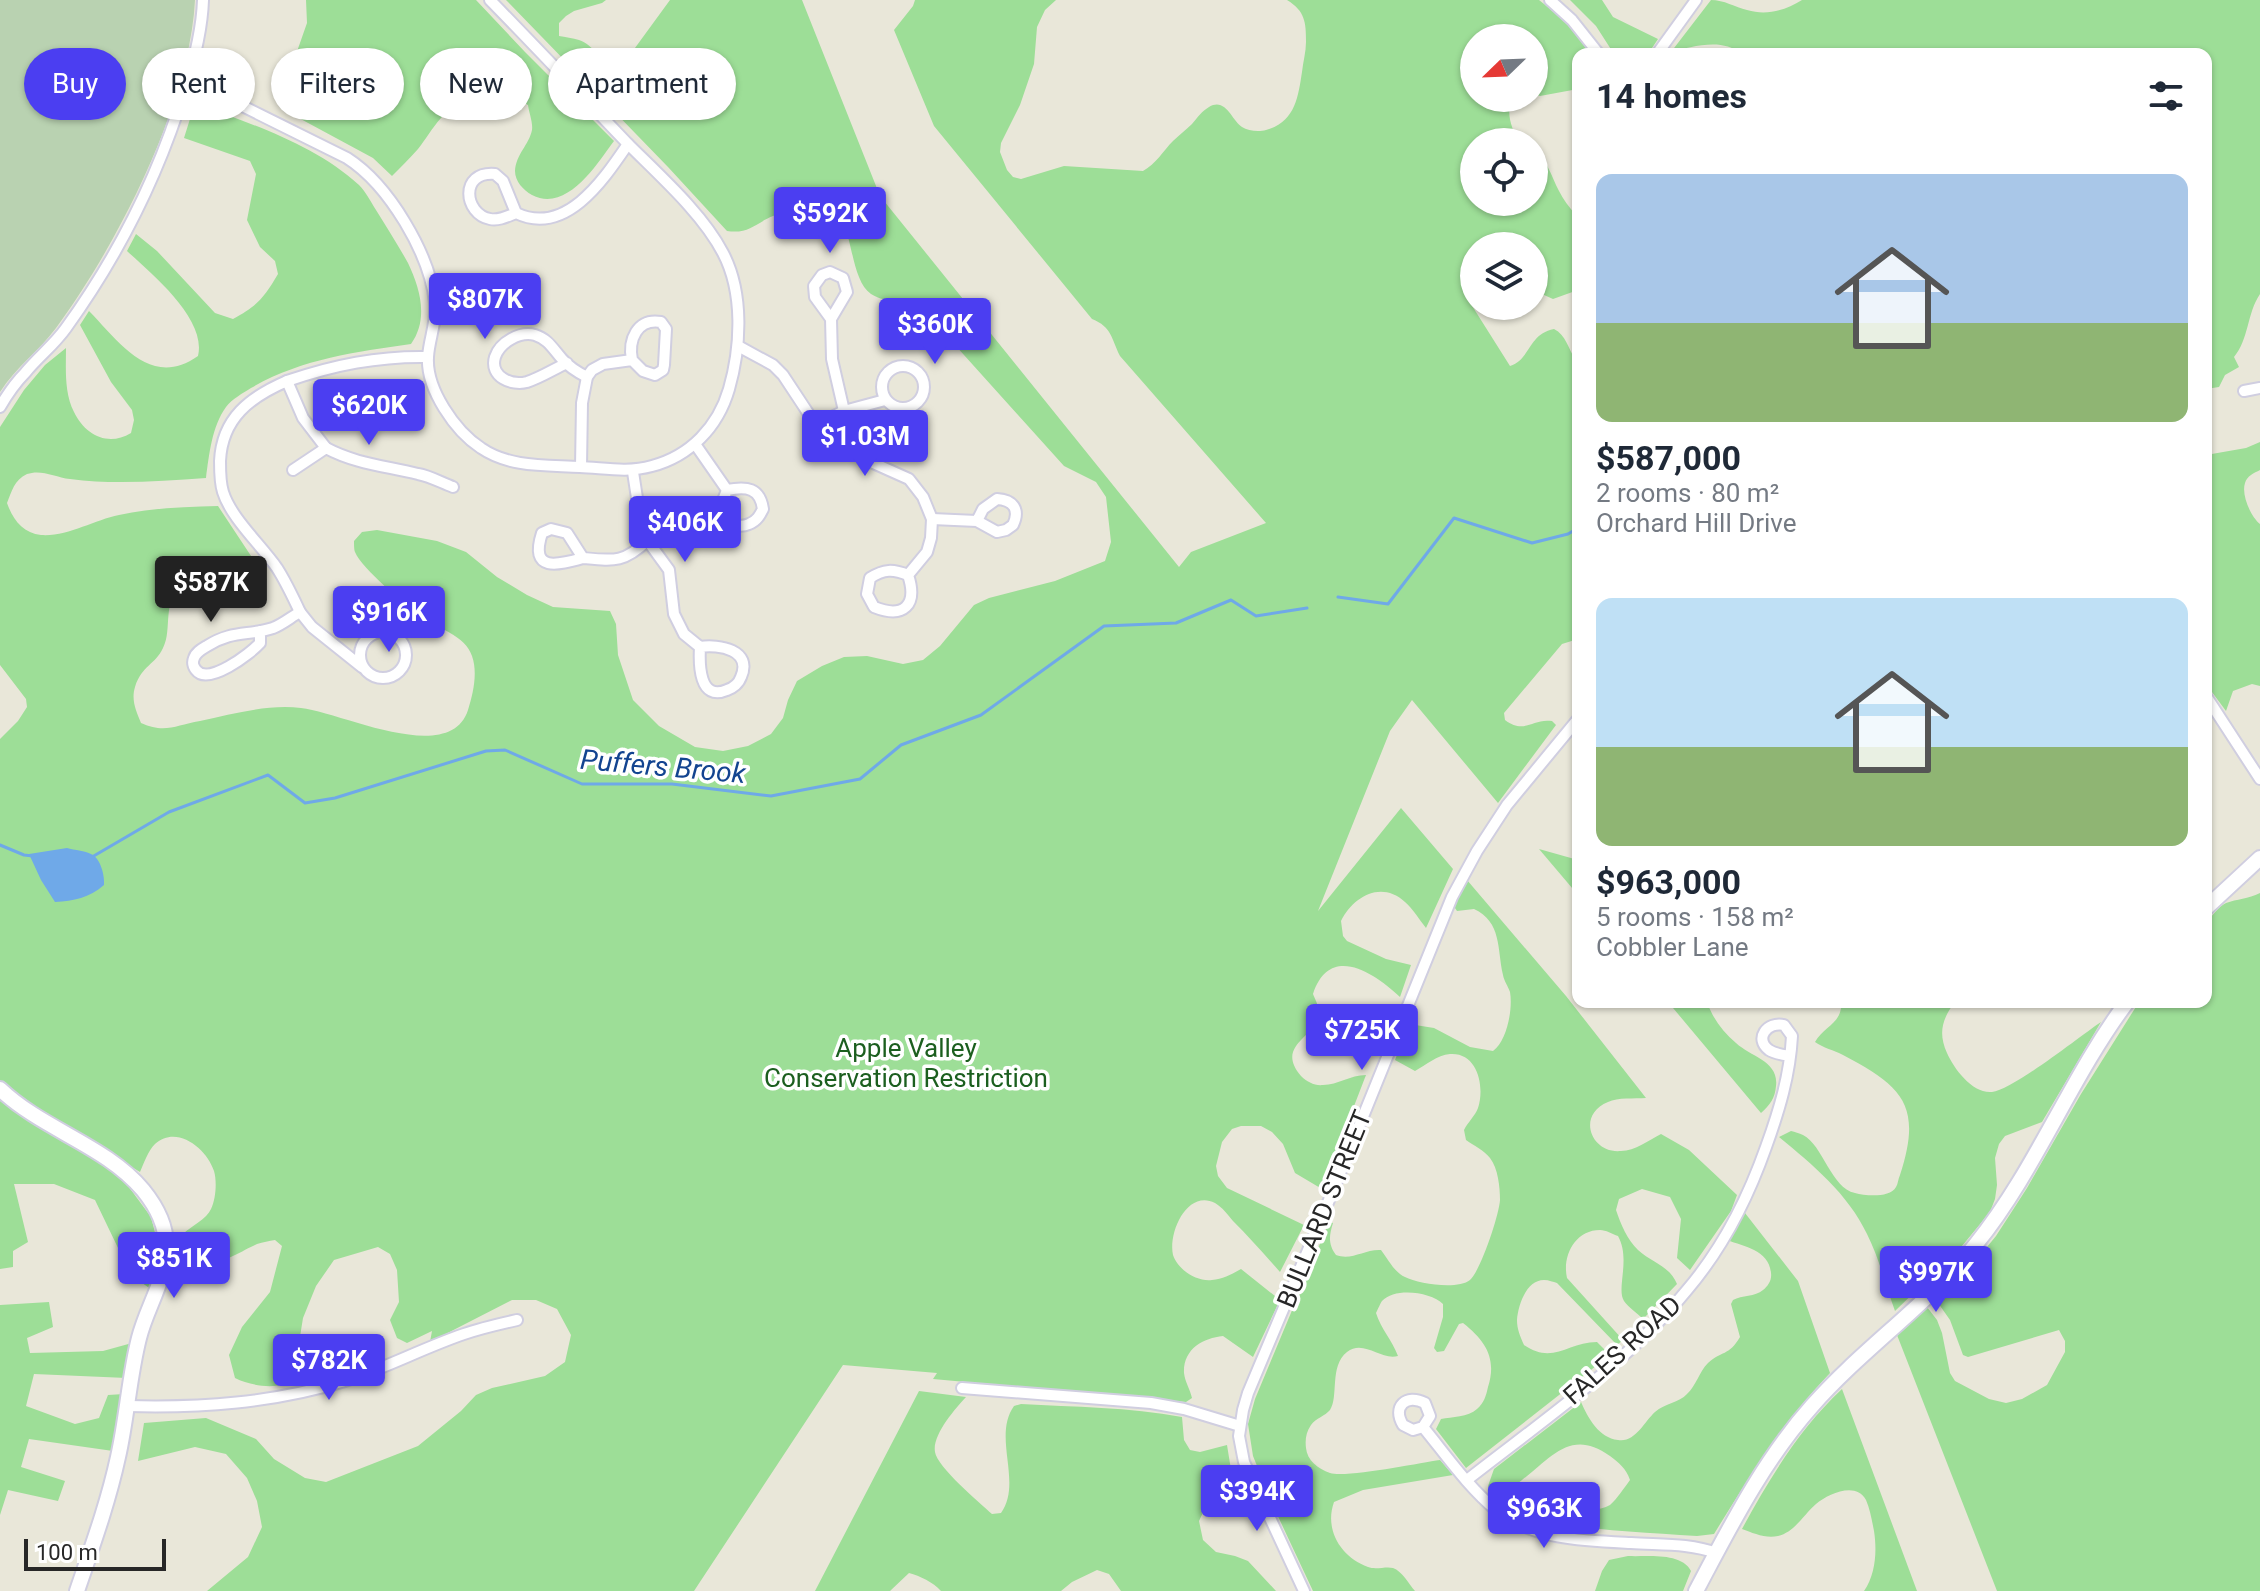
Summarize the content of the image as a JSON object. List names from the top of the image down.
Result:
{
  "streets": {
    "street": ["BULLARD STREET", "FALES ROAD"]
  },
  "water": ["Puffers Brook"],
  "parks": ["Apple Valley Conservation Restriction"],
  "scale_bar": "100 m",
  "north": "bottom left",
  "page": {
    "chip": [
      "Buy",
      "Rent",
      "Filters",
      "New",
      "Apartment"
    ],
    "heading": "14 homes",
    "list": [
      {
        "name": "$587,000",
        "note": "2 rooms · 80 m² · Orchard Hill Drive"
      },
      {
        "name": "$963,000",
        "note": "5 rooms · 158 m² · Cobbler Lane"
      }
    ],
    "price": [
      "$592K",
      "$807K",
      "$360K",
      "$620K",
      "$1.03M",
      "$406K",
      "$587K",
      "$916K",
      "$725K",
      "$851K",
      "$997K",
      "$782K",
      "$394K",
      "$963K"
    ],
    "scale": "100 m"
  }
}
